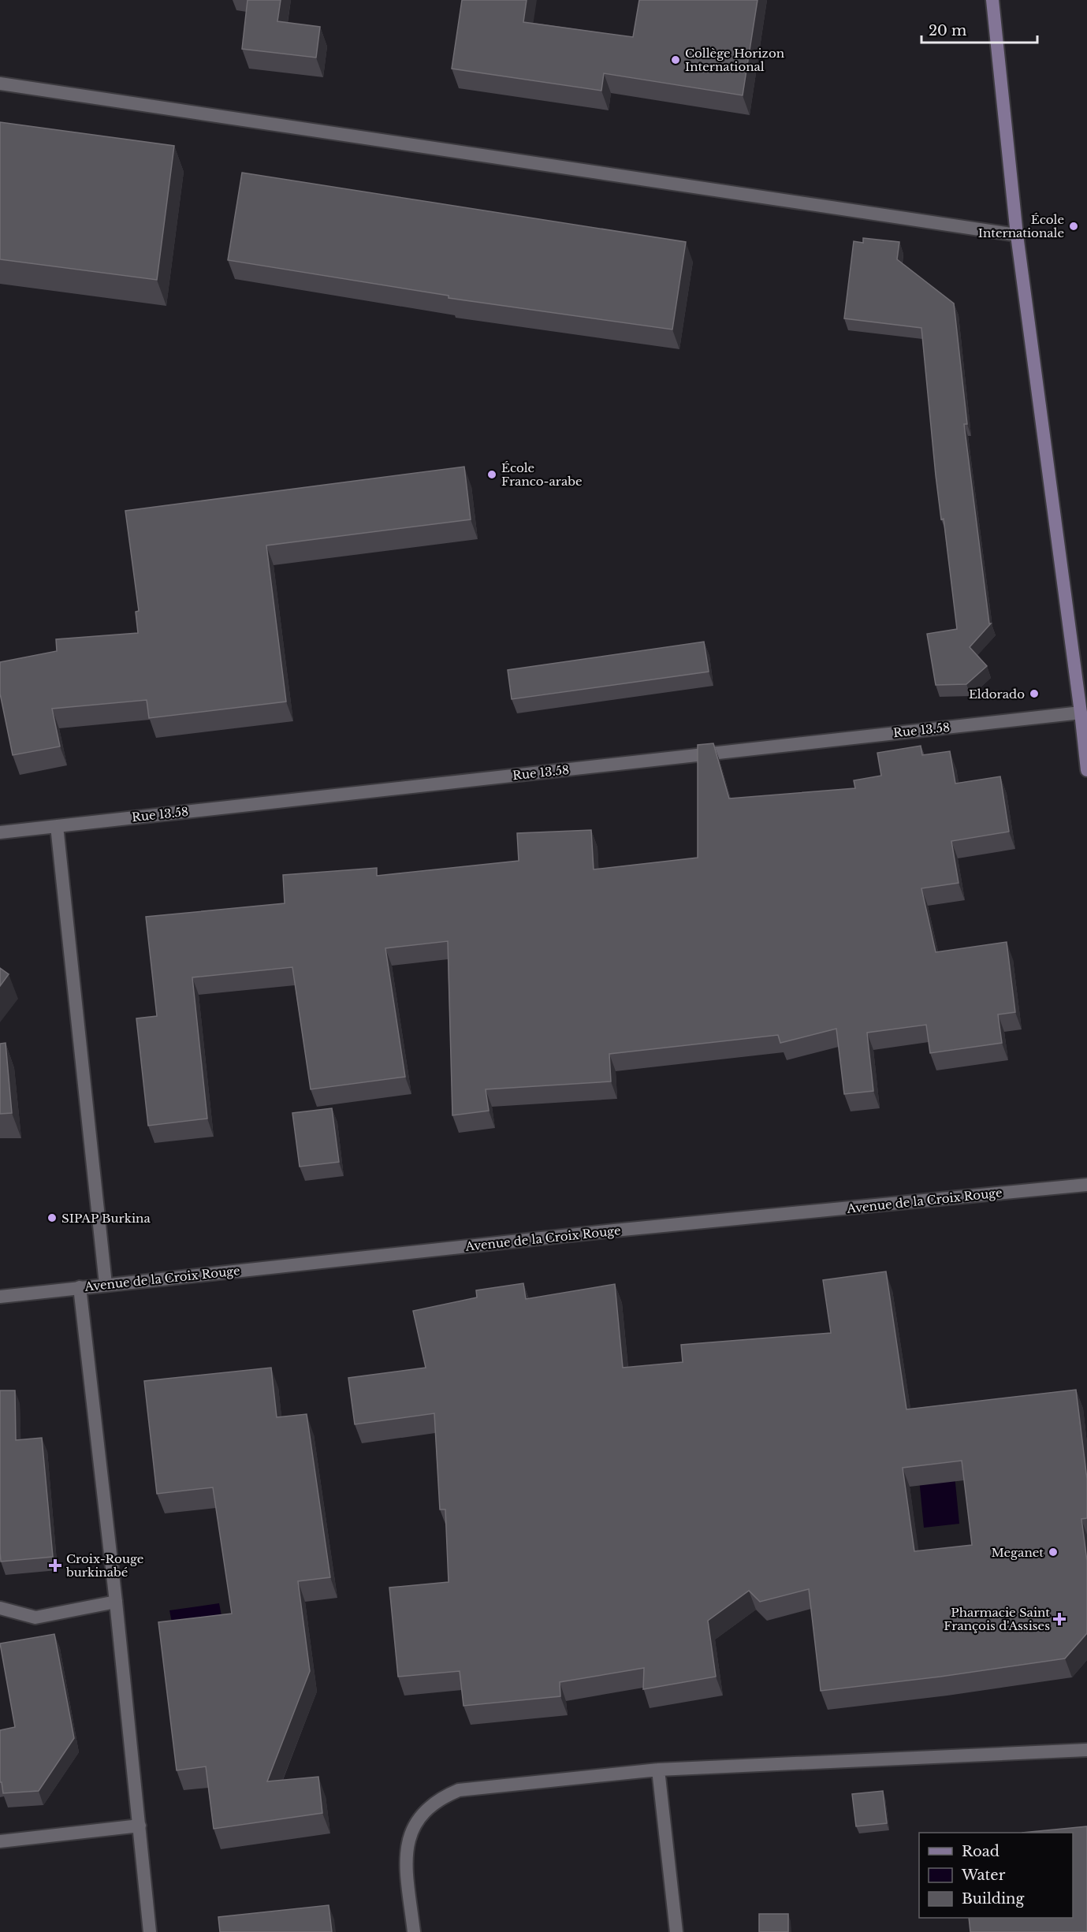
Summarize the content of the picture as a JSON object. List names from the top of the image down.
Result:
{
  "streets": {
    "street": ["Rue 13.58", "Avenue de la Croix Rouge"]
  },
  "places": {
    "other": [
      "Collège Horizon International",
      "École Internationale",
      "École Franco-arabe",
      "Eldorado",
      "SIPAP Burkina",
      "Meganet"
    ],
    "health": ["Croix-Rouge burkinabé", "Pharmacie Saint François d'Assises"]
  },
  "legend": ["Road", "Water", "Building"],
  "scale_bar": "20 m"
}
